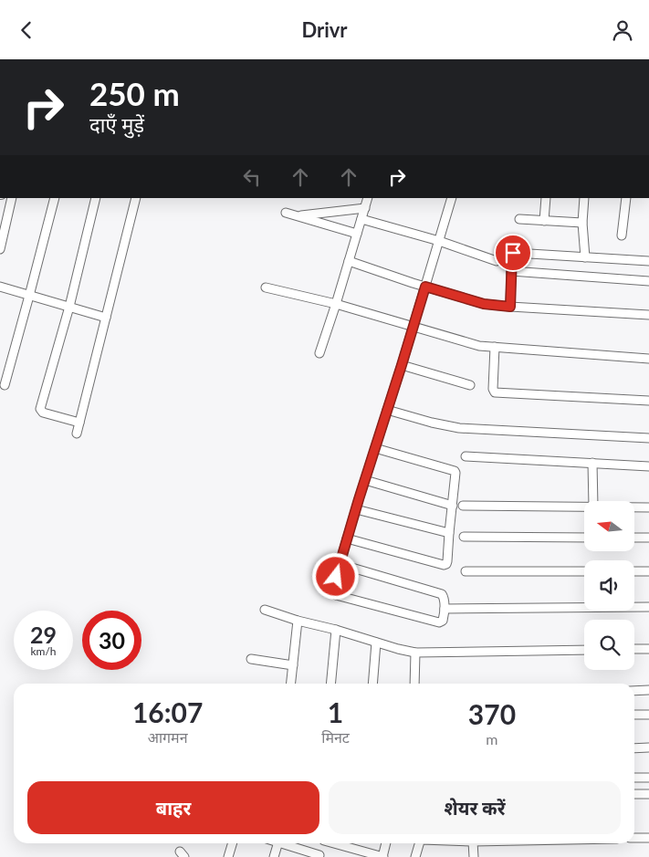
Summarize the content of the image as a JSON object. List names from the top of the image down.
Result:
{
  "north": "left",
  "page": {
    "header": "Drivr",
    "turn": ["250 m", "दाएँ मुड़ें"],
    "speed": "29 km/h",
    "limit": "30",
    "eta": [
      "16:07",
      "आगमन",
      "1",
      "मिनट",
      "370",
      "m"
    ],
    "buttons": ["बाहर", "शेयर करें"]
  }
}
